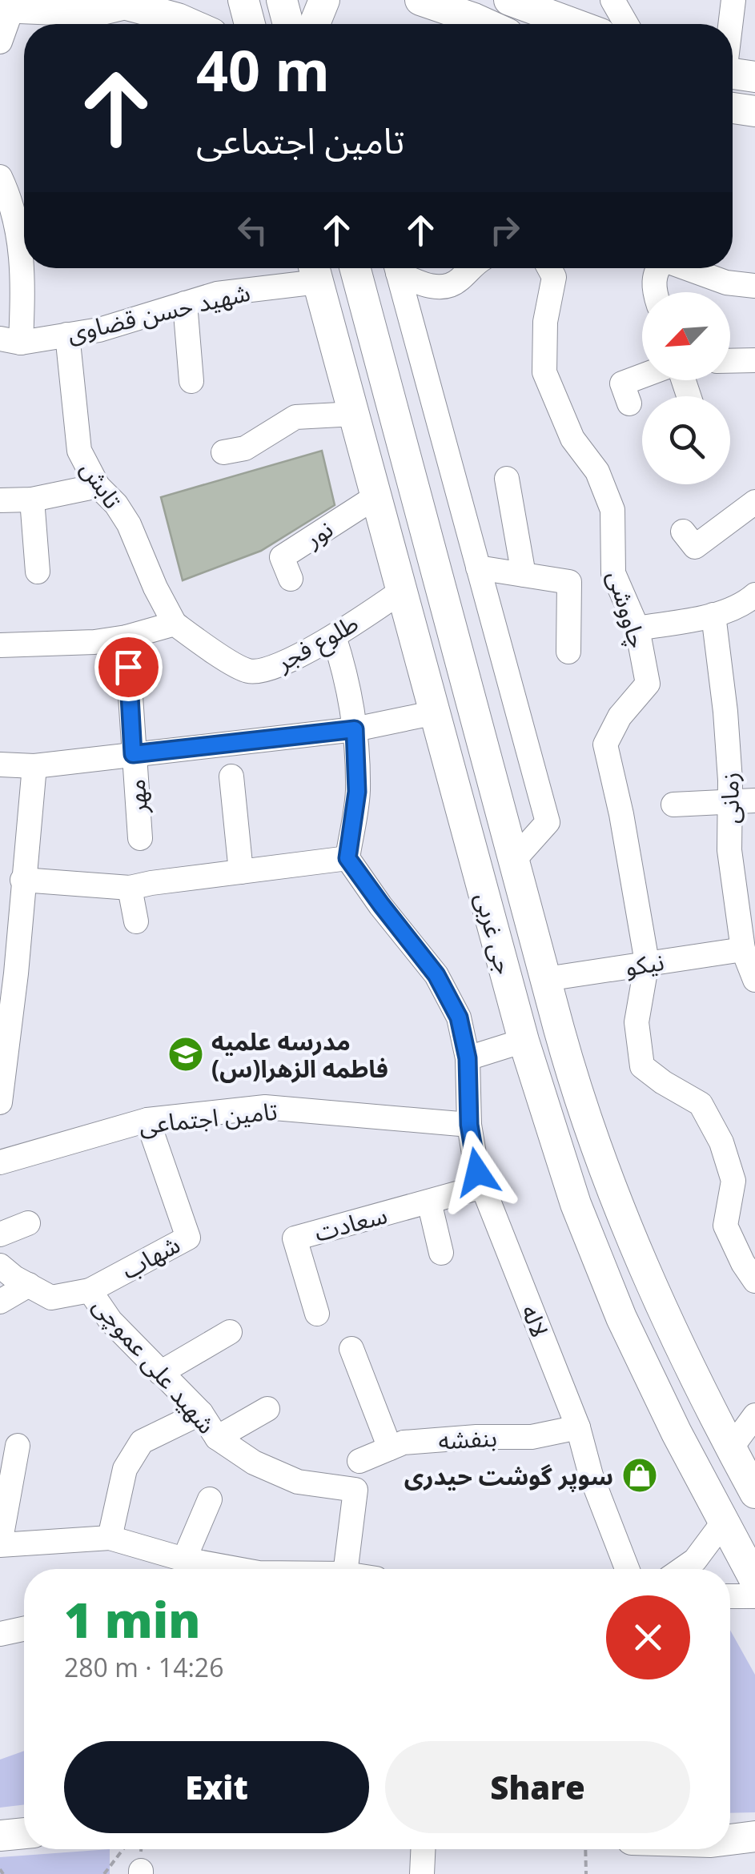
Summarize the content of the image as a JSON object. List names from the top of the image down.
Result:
{
  "streets": {
    "main road": ["جی غربی"],
    "street": [
      "شهید حسن قضاوی",
      "تابش",
      "نور",
      "چاووشی",
      "طلوع فجر",
      "مهر",
      "زمانی",
      "نیکو",
      "تامین اجتماعی",
      "سعادت",
      "شهاب",
      "لاله",
      "شهید علی عموچی",
      "بنفشه"
    ]
  },
  "crossings": [
    ["شهید حسن قضاوی", "تابش"],
    ["شهید حسن قضاوی", "جی غربی"],
    ["تابش", "طلوع فجر"],
    ["نور", "جی غربی"],
    ["چاووشی", "نیکو"],
    ["طلوع فجر", "جی غربی"],
    ["زمانی", "نیکو"],
    ["جی غربی", "نیکو"],
    ["تامین اجتماعی", "شهاب"],
    ["تامین اجتماعی", "لاله"],
    ["سعادت", "لاله"],
    ["شهاب", "شهید علی عموچی"],
    ["لاله", "بنفشه"]
  ],
  "places": {
    "school or university": ["مدرسه علمیه فاطمه الزهرا(س)"],
    "shop": ["سوپر گوشت حیدری"]
  },
  "north": "bottom left",
  "page": {
    "turn": ["40 m", "تامین اجتماعی"],
    "heading": ["1 min", "280 m · 14:26"],
    "buttons": ["Exit", "Share"]
  }
}
